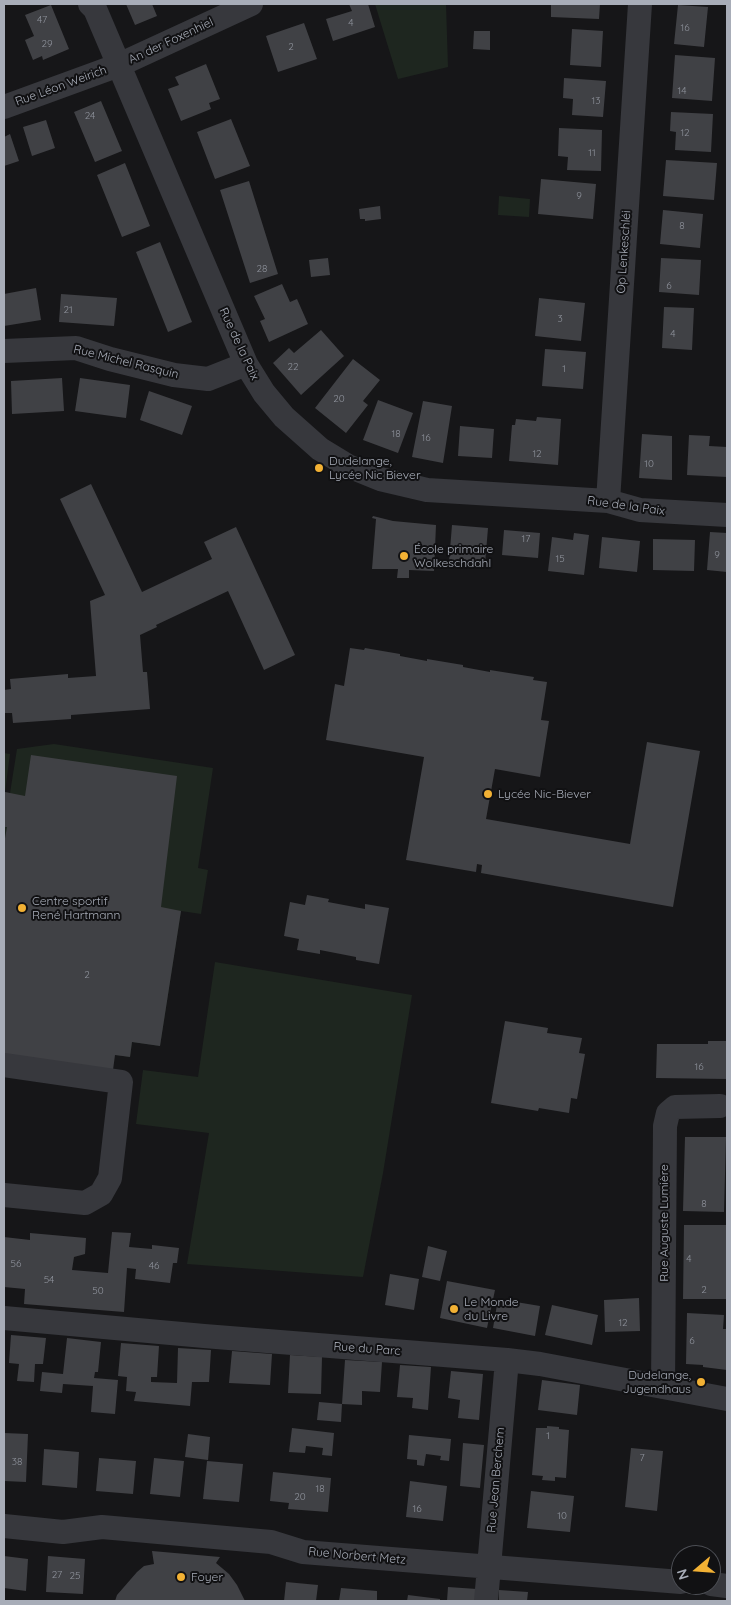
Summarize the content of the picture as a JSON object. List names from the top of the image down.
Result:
{
  "streets": {
    "street": [
      "An der Foxenhiel",
      "Rue Léon Weirich",
      "Op Lenkeschléi",
      "Rue de la Paix",
      "Rue Michel Rasquin",
      "Rue Auguste Lumière",
      "Rue du Parc",
      "Rue Jean Berchem",
      "Rue Norbert Metz"
    ]
  },
  "crossings": [
    ["An der Foxenhiel", "Rue Léon Weirich"],
    ["An der Foxenhiel", "Rue de la Paix"],
    ["Rue Léon Weirich", "Rue de la Paix"],
    ["Op Lenkeschléi", "Rue de la Paix"],
    ["Rue de la Paix", "Rue Michel Rasquin"],
    ["Rue Auguste Lumière", "Rue du Parc"],
    ["Rue du Parc", "Rue Jean Berchem"],
    ["Rue Jean Berchem", "Rue Norbert Metz"]
  ],
  "places": [
    "Dudelange, Lycée Nic Biever",
    "École primaire Wolkeschdahl",
    "Lycée Nic-Biever",
    "Centre sportif René Hartmann",
    "Le Monde du Livre",
    "Dudelange, Jugendhaus",
    "Foyer"
  ],
  "house_numbers": [
    "47",
    "4",
    "16",
    "29",
    "2",
    "14",
    "13",
    "24",
    "12",
    "11",
    "9",
    "8",
    "28",
    "6",
    "21",
    "3",
    "4",
    "22",
    "1",
    "20",
    "18",
    "16",
    "12",
    "10",
    "17",
    "9",
    "15",
    "2",
    "16",
    "8",
    "4",
    "56",
    "46",
    "54",
    "2",
    "50",
    "12",
    "6",
    "1",
    "7",
    "38",
    "18",
    "20",
    "16",
    "10",
    "27",
    "25"
  ],
  "north": "left"
}
